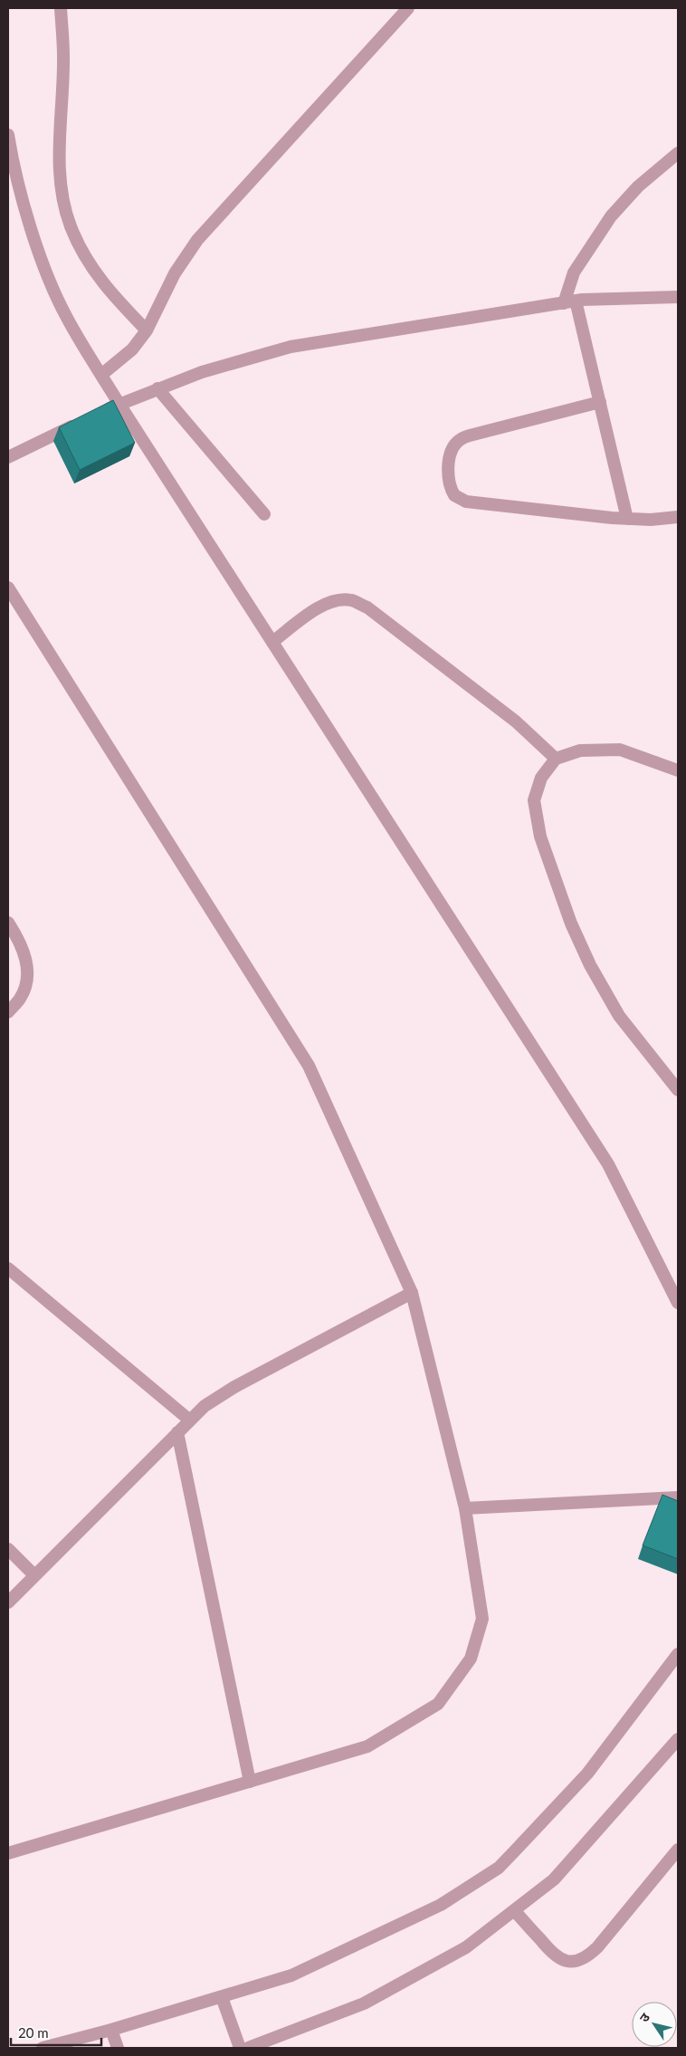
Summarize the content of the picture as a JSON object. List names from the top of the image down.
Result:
{
  "scale_bar": "20 m",
  "north": "top left"
}
